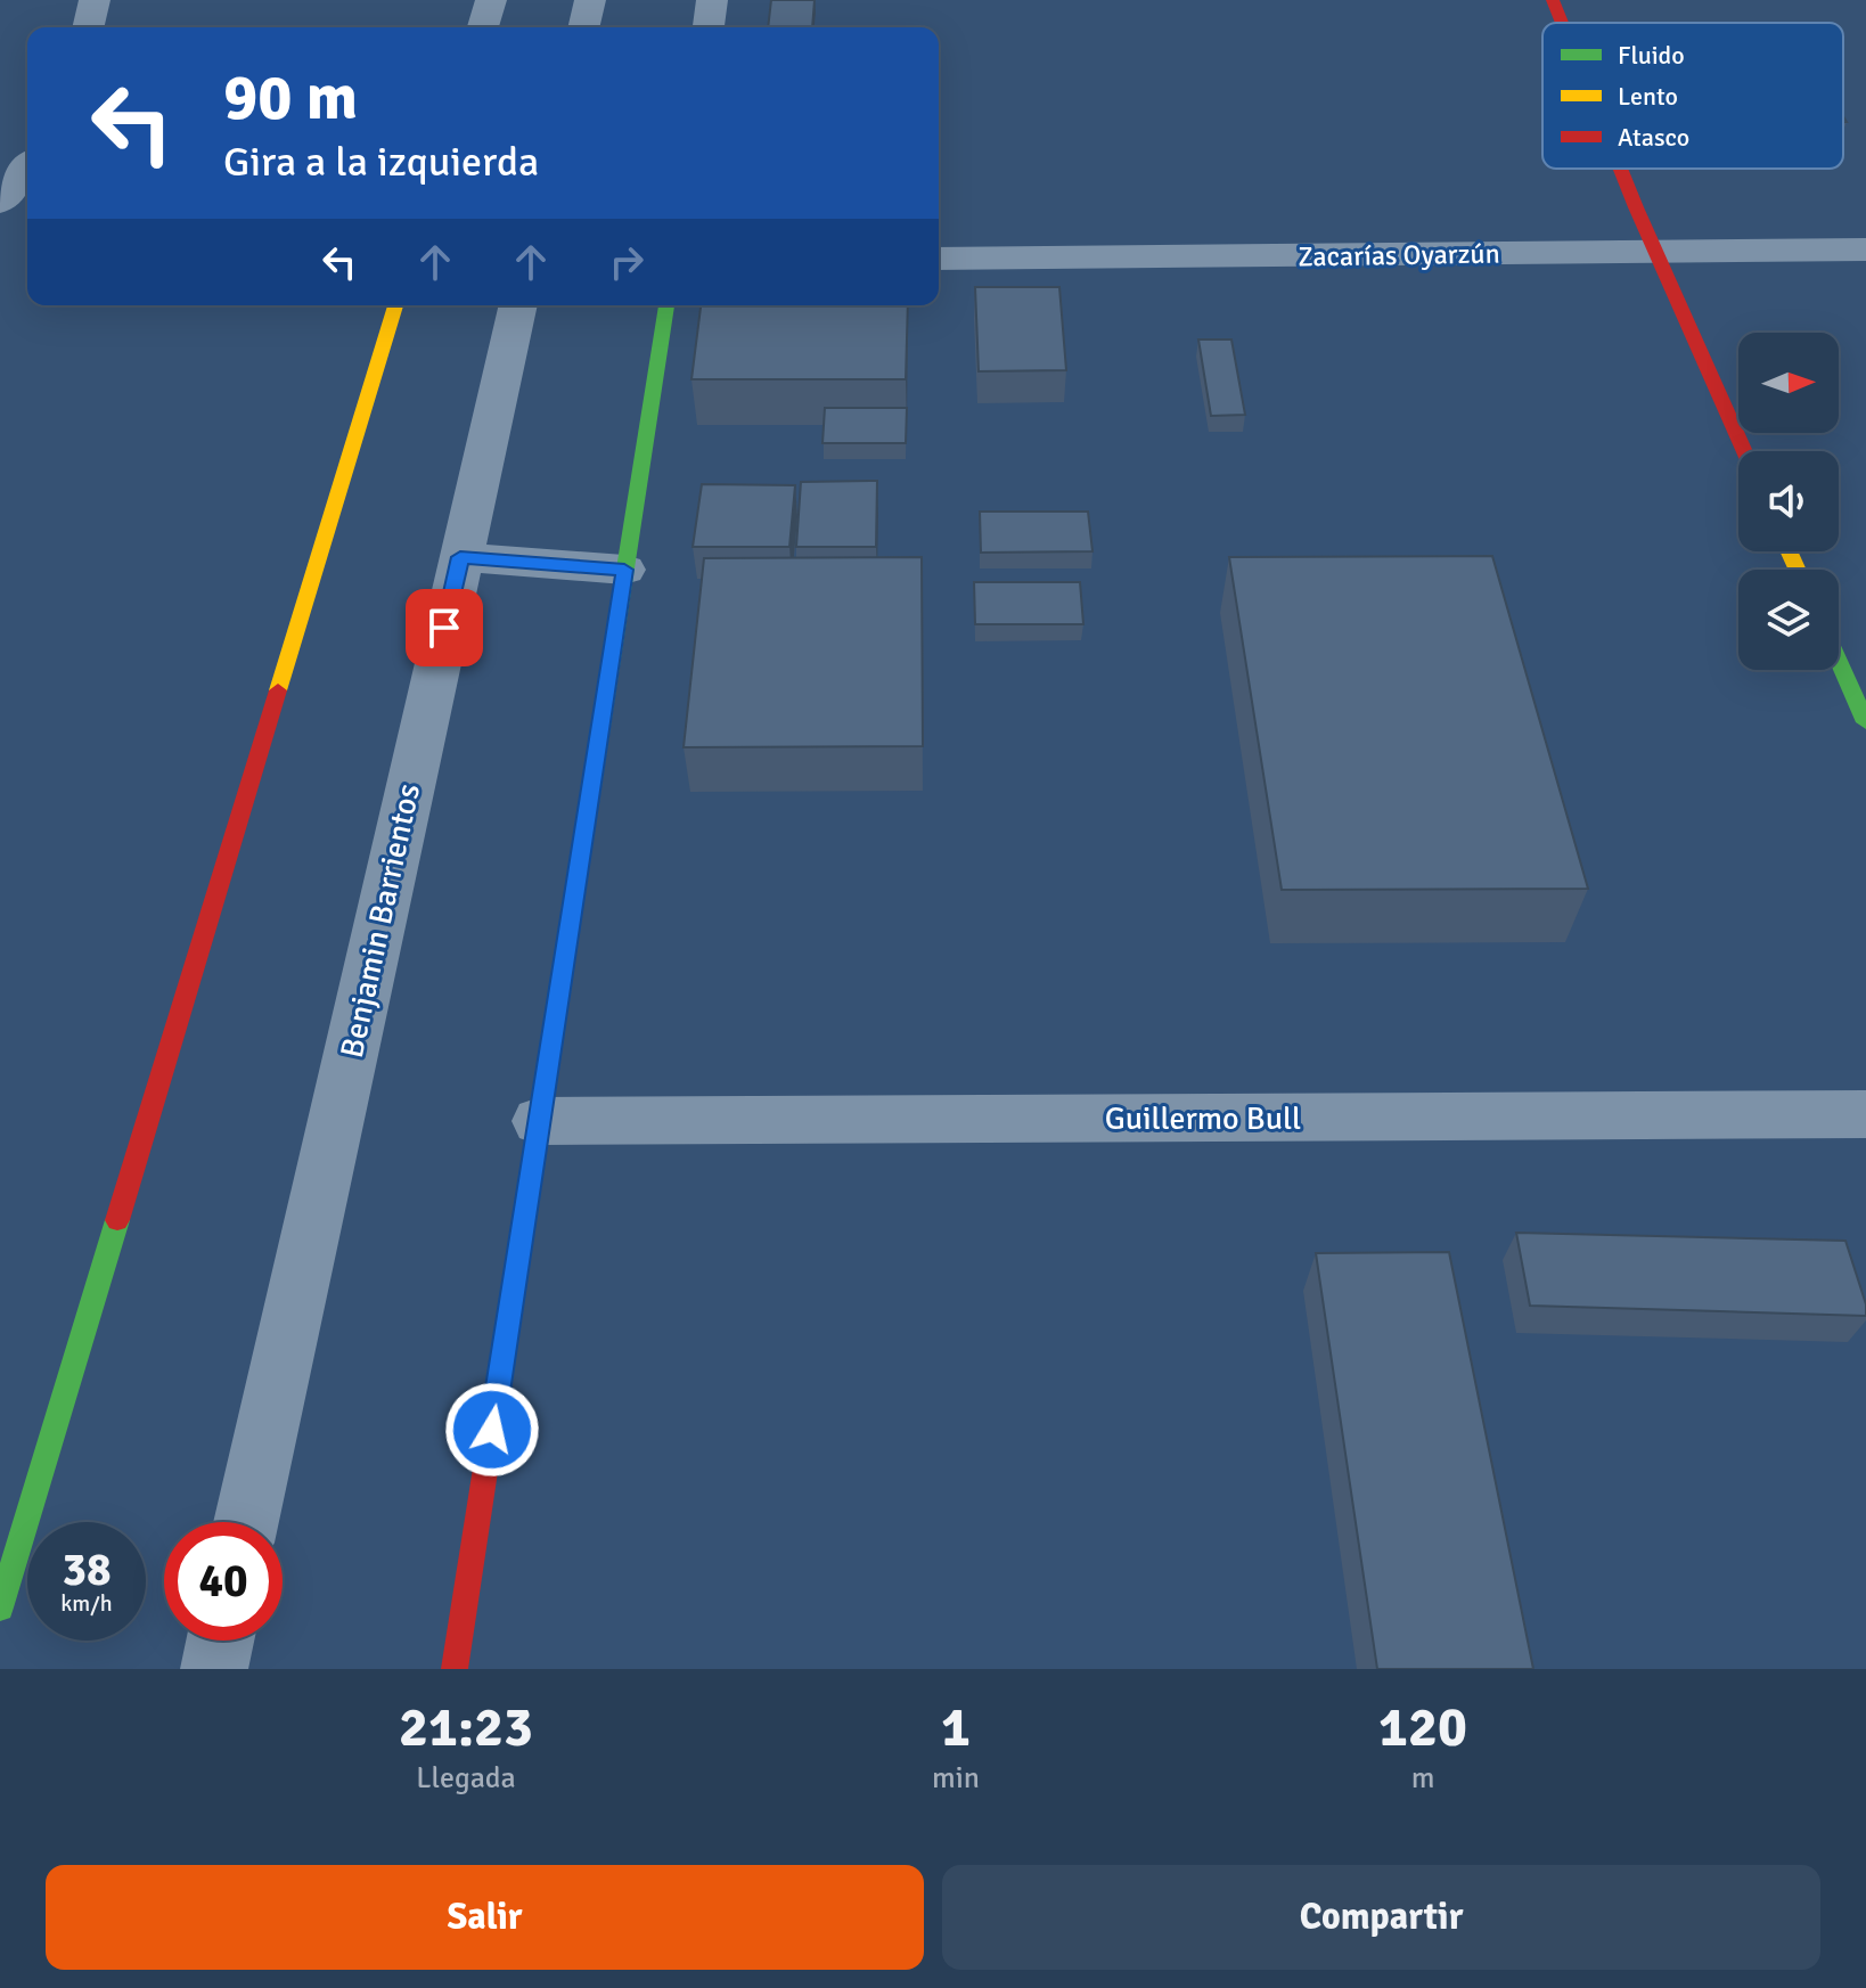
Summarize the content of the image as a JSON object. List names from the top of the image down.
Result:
{
  "streets": {
    "street": ["Zacarías Oyarzún", "Benjamin Barrientos", "Guillermo Bull"]
  },
  "legend": ["Fluido", "Lento", "Atasco"],
  "north": "right",
  "page": {
    "turn": ["90 m", "Gira a la izquierda"],
    "speed": "38 km/h",
    "limit": "40",
    "eta": [
      "21:23",
      "Llegada",
      "1",
      "min",
      "120",
      "m"
    ],
    "buttons": ["Salir", "Compartir"]
  }
}
